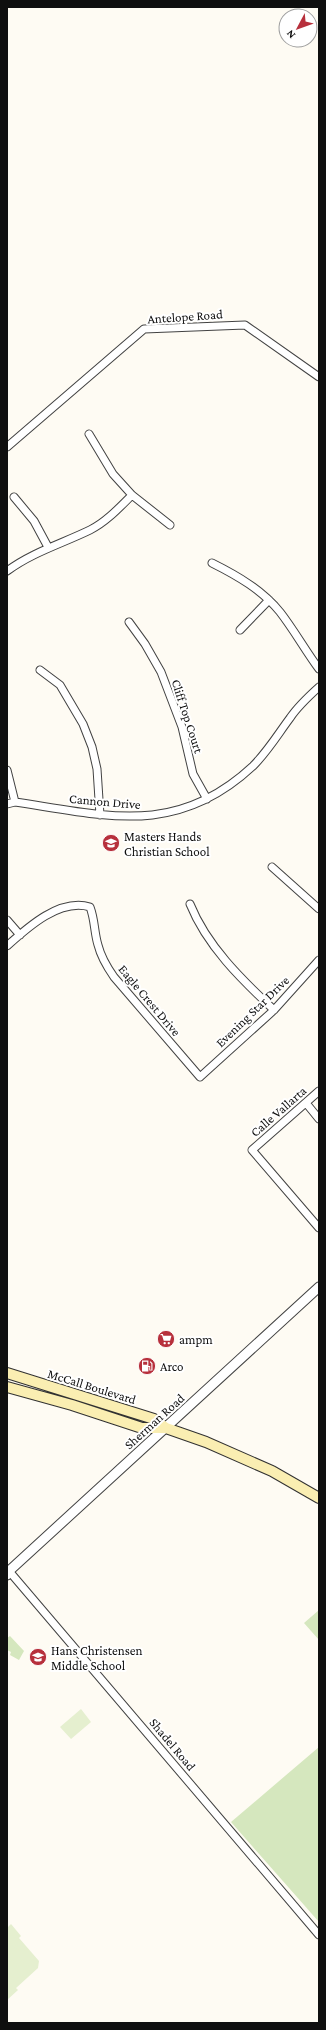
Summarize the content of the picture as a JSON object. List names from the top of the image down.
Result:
{
  "streets": {
    "main road": ["McCall Boulevard"],
    "street": [
      "Antelope Road",
      "Cliff Top Court",
      "Cannon Drive",
      "Eagle Crest Drive",
      "Evening Star Drive",
      "Calle Vallarta",
      "Sherman Road",
      "Shadel Road"
    ]
  },
  "crossings": [
    ["Cliff Top Court", "Cannon Drive"],
    ["Eagle Crest Drive", "Evening Star Drive"],
    ["McCall Boulevard", "Sherman Road"],
    ["Sherman Road", "Shadel Road"]
  ],
  "places": {
    "school or university": ["Masters Hands Christian School", "Hans Christensen Middle School"],
    "supermarket": ["ampm"],
    "fuel station": ["Arco"]
  },
  "north": "bottom left"
}
